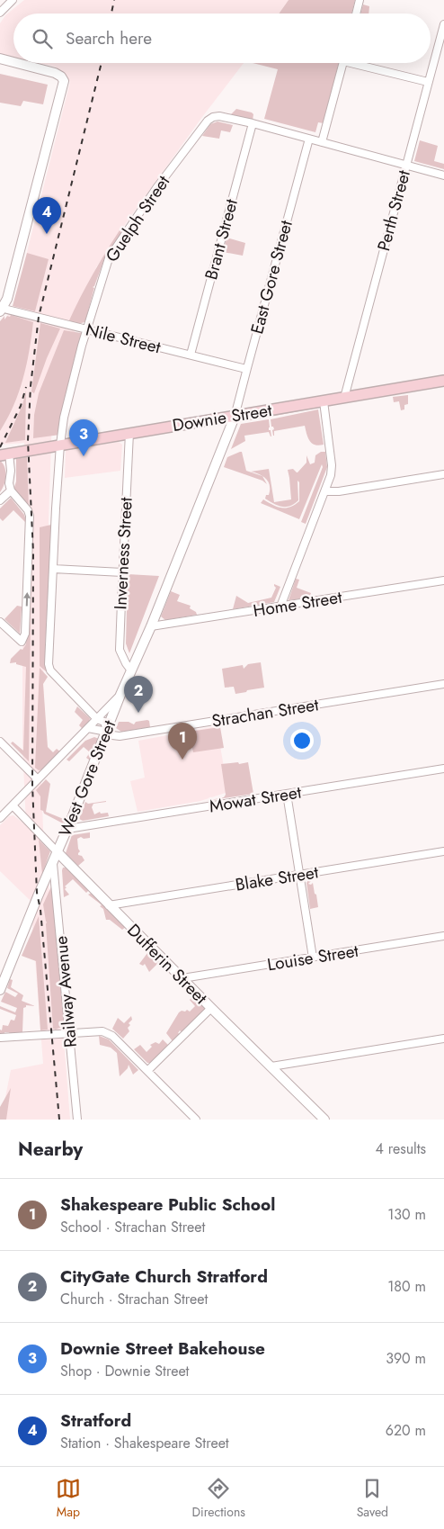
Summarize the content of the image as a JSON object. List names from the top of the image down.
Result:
{
  "streets": {
    "main road": ["Downie Street"],
    "street": [
      "Perth Street",
      "Guelph Street",
      "Brant Street",
      "East Gore Street",
      "Nile Street",
      "Inverness Street",
      "Home Street",
      "Strachan Street",
      "West Gore Street",
      "Mowat Street",
      "Blake Street",
      "Louise Street",
      "Dufferin Street",
      "Railway Avenue"
    ]
  },
  "crossings": [
    ["Perth Street", "Downie Street"],
    ["Guelph Street", "Brant Street"],
    ["Guelph Street", "Nile Street"],
    ["Guelph Street", "Downie Street"],
    ["Brant Street", "Nile Street"],
    ["East Gore Street", "Nile Street"],
    ["East Gore Street", "Downie Street"],
    ["East Gore Street", "West Gore Street"],
    ["Downie Street", "Inverness Street"],
    ["Downie Street", "West Gore Street"],
    ["Inverness Street", "West Gore Street"],
    ["Home Street", "West Gore Street"],
    ["Strachan Street", "West Gore Street"],
    ["West Gore Street", "Mowat Street"],
    ["West Gore Street", "Dufferin Street"],
    ["West Gore Street", "Railway Avenue"],
    ["Blake Street", "Dufferin Street"],
    ["Louise Street", "Dufferin Street"]
  ],
  "page": {
    "search": "Search here",
    "pins": [
      "4",
      "3",
      "2",
      "1"
    ],
    "heading": ["Nearby", "4 results"],
    "list": [
      {
        "mark": "1",
        "name": "Shakespeare Public School",
        "note": "School · Strachan Street",
        "value": "130 m"
      },
      {
        "mark": "2",
        "name": "CityGate Church Stratford",
        "note": "Church · Strachan Street",
        "value": "180 m"
      },
      {
        "mark": "3",
        "name": "Downie Street Bakehouse",
        "note": "Shop · Downie Street",
        "value": "390 m"
      },
      {
        "mark": "4",
        "name": "Stratford",
        "note": "Station · Shakespeare Street",
        "value": "620 m"
      }
    ],
    "nav": ["Map", "Directions", "Saved"]
  }
}
